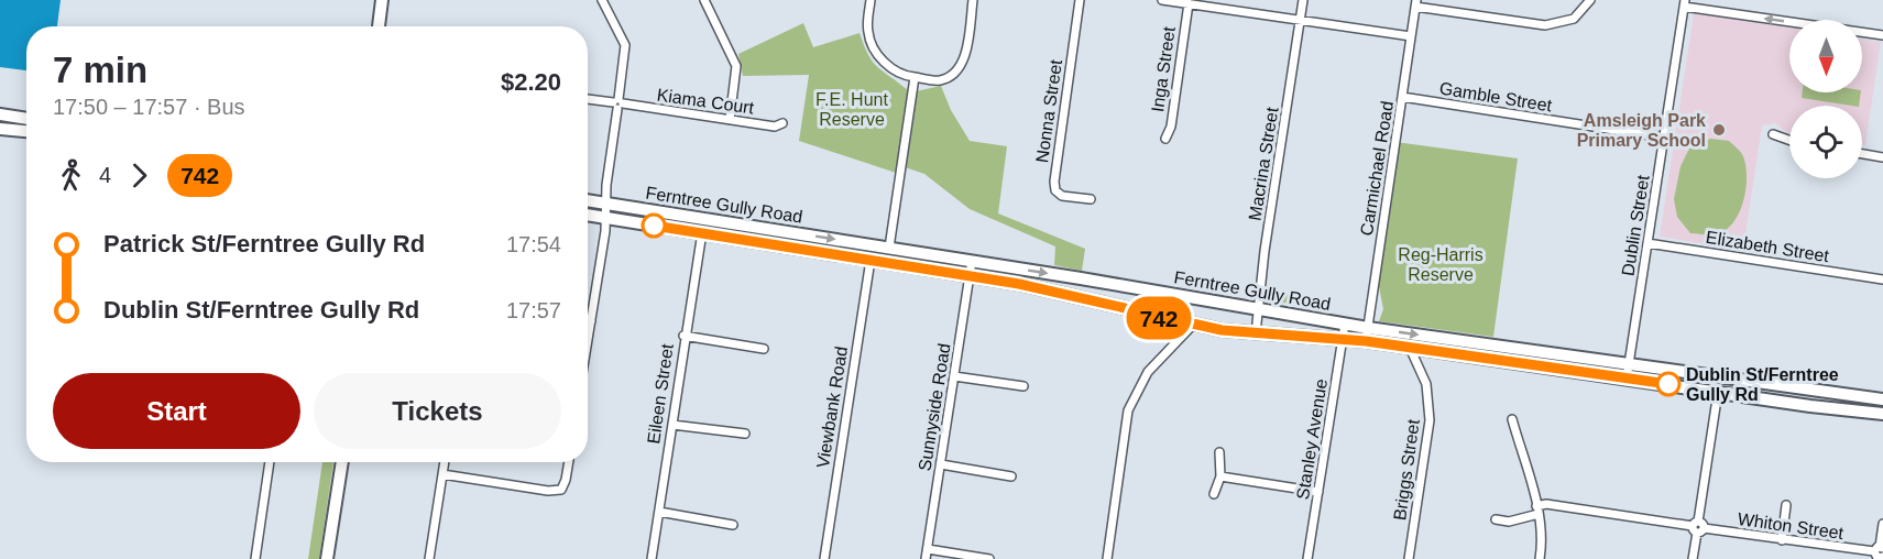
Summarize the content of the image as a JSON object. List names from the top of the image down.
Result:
{
  "streets": {
    "main road": ["Ferntree Gully Road"],
    "street": [
      "Inga Street",
      "Gamble Street",
      "Kiama Court",
      "Nonna Street",
      "Macrina Street",
      "Carmichael Road",
      "Dublin Street",
      "Elizabeth Street",
      "Eileen Street",
      "Viewbank Road",
      "Sunnyside Road",
      "Stanley Avenue",
      "Briggs Street",
      "Whiton Street"
    ]
  },
  "crossings": [
    ["Gamble Street", "Carmichael Road"],
    ["Gamble Street", "Dublin Street"],
    ["Macrina Street", "Ferntree Gully Road"],
    ["Carmichael Road", "Ferntree Gully Road"],
    ["Ferntree Gully Road", "Dublin Street"],
    ["Ferntree Gully Road", "Eileen Street"],
    ["Ferntree Gully Road", "Viewbank Road"],
    ["Ferntree Gully Road", "Sunnyside Road"],
    ["Ferntree Gully Road", "Stanley Avenue"],
    ["Ferntree Gully Road", "Briggs Street"],
    ["Dublin Street", "Elizabeth Street"]
  ],
  "parks": ["F.E. Hunt Reserve", "Reg-Harris Reserve"],
  "places": ["Amsleigh Park Primary School", "Dublin St/Ferntree Gully Rd"],
  "lines": ["bus line 742"],
  "north": "bottom",
  "page": {
    "on_map": "742",
    "heading": ["7 min", "17:50 – 17:57 · Bus", "$2.20"],
    "legs": ["4", "742"],
    "list": [
      {
        "name": "Patrick St/Ferntree Gully Rd",
        "value": "17:54"
      },
      {
        "name": "Dublin St/Ferntree Gully Rd",
        "value": "17:57"
      }
    ],
    "buttons": ["Start", "Tickets"]
  }
}
